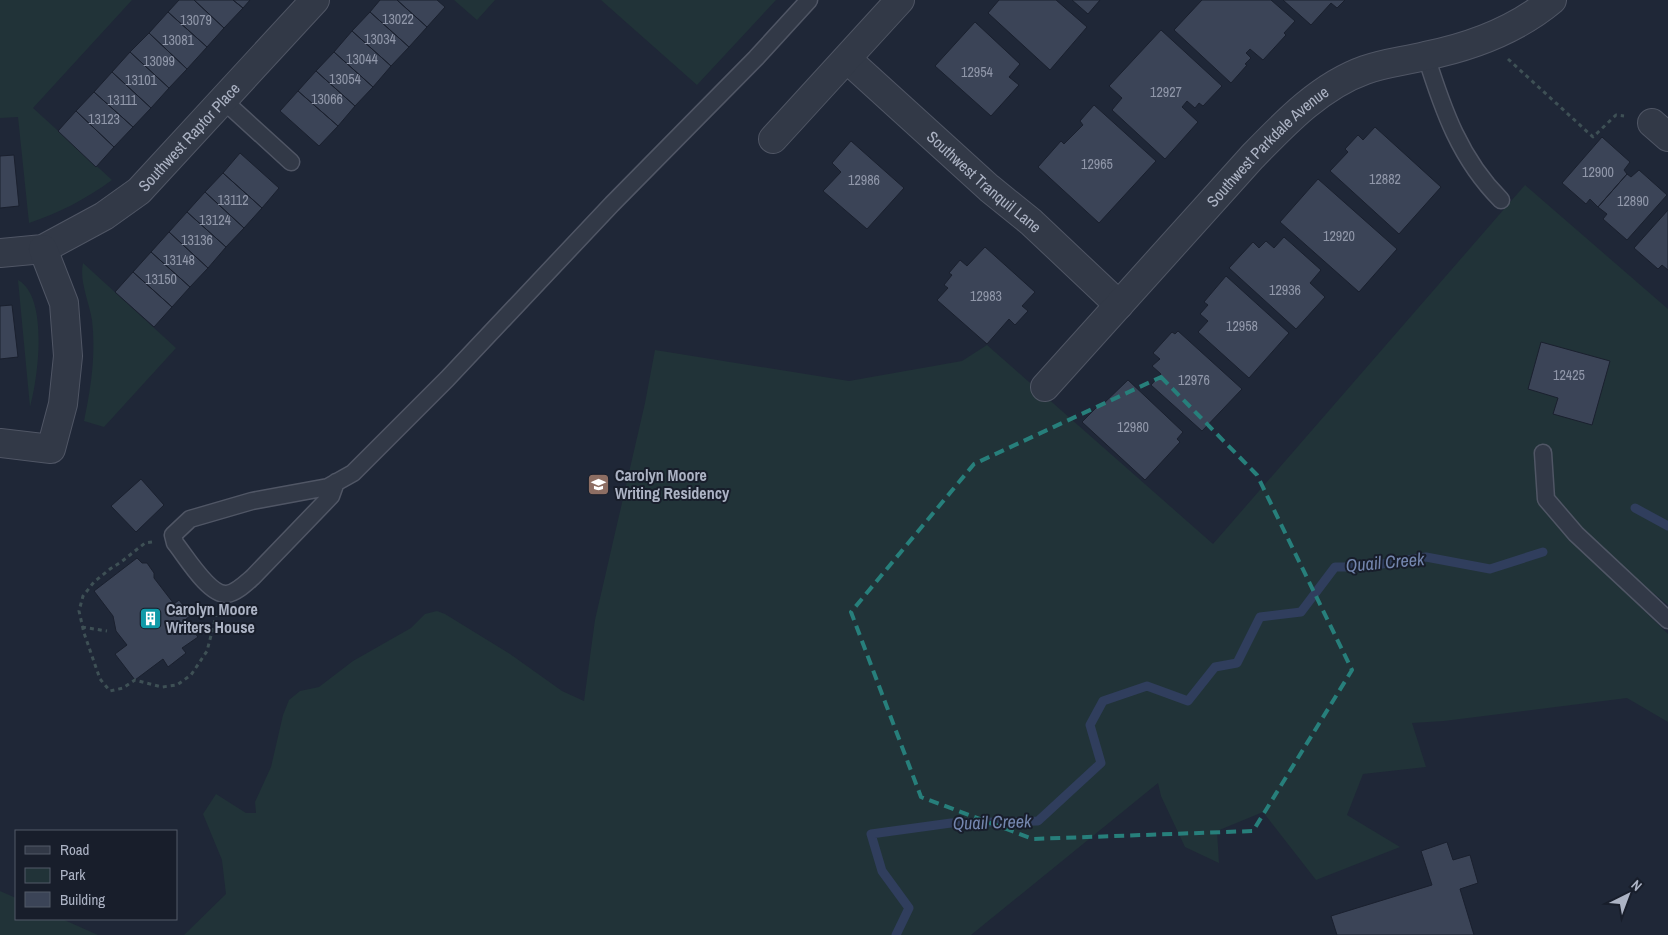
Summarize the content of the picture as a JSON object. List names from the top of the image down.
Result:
{
  "streets": {
    "street": ["Southwest Raptor Place", "Southwest Parkdale Avenue", "Southwest Tranquil Lane"]
  },
  "crossings": [
    ["Southwest Parkdale Avenue", "Southwest Tranquil Lane"]
  ],
  "water": ["Quail Creek"],
  "places": {
    "school or university": ["Carolyn Moore Writing Residency"],
    "building": ["Carolyn Moore Writers House"]
  },
  "house_numbers": [
    "13022",
    "13079",
    "13034",
    "13081",
    "13044",
    "13099",
    "12954",
    "13054",
    "13101",
    "12927",
    "13066",
    "13111",
    "13123",
    "12965",
    "12900",
    "12882",
    "12986",
    "13112",
    "12890",
    "13124",
    "12920",
    "13136",
    "13148",
    "13150",
    "12936",
    "12983",
    "12958",
    "12425",
    "12976",
    "12980"
  ],
  "legend": ["Road", "Park", "Building"],
  "north": "top right"
}
